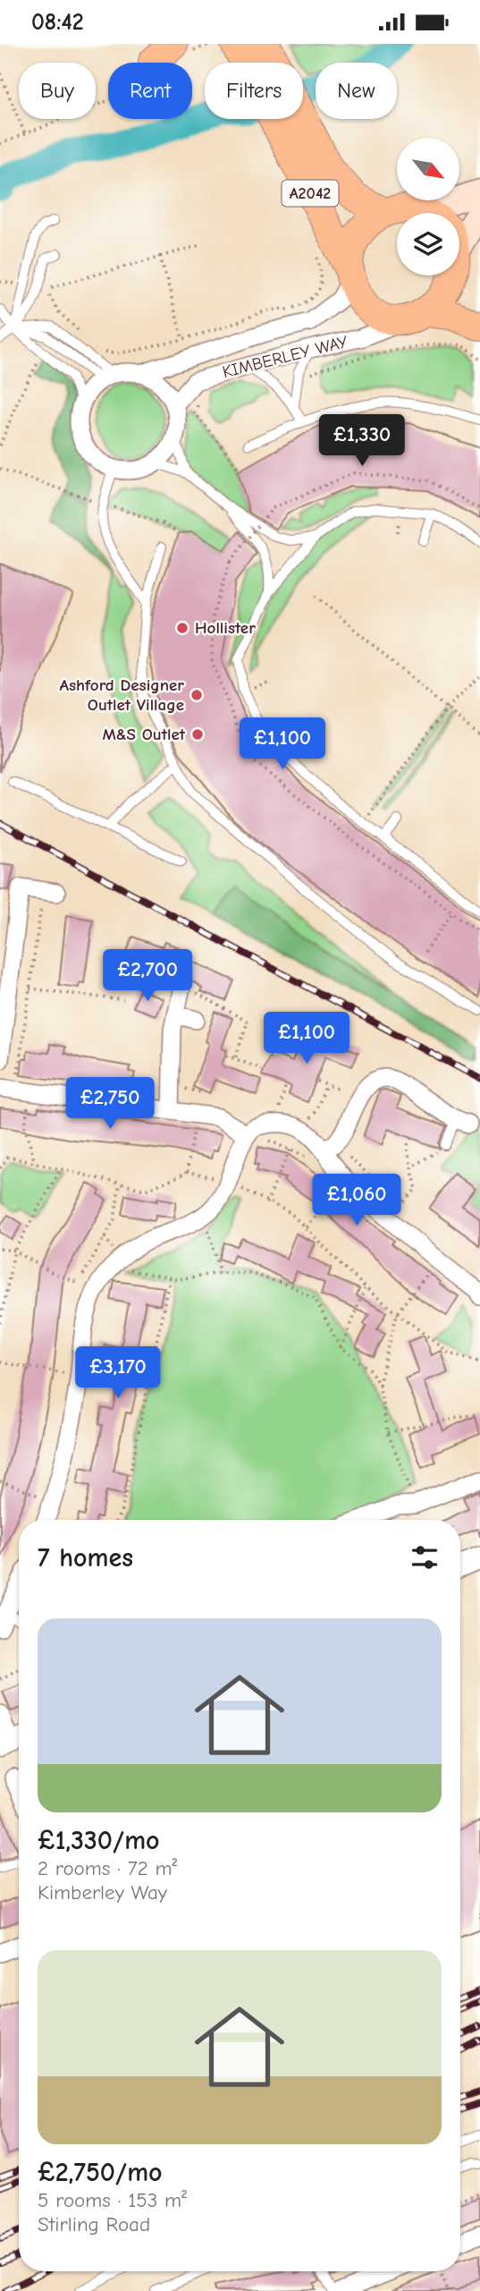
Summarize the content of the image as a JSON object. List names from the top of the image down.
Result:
{
  "streets": {
    "main road": ["A2042"],
    "street": ["KIMBERLEY WAY"]
  },
  "crossings": [
    ["A2042", "KIMBERLEY WAY"]
  ],
  "places": ["Hollister", "Ashford Designer Outlet Village", "M&S Outlet"],
  "north": "bottom right",
  "page": {
    "status": "08:42",
    "chip": [
      "Buy",
      "Rent",
      "Filters",
      "New"
    ],
    "price": [
      "£1,330",
      "£1,100",
      "£2,700",
      "£1,100",
      "£2,750",
      "£1,060",
      "£3,170"
    ],
    "heading": "7 homes",
    "list": [
      {
        "name": "£1,330/mo",
        "note": "2 rooms · 72 m² · Kimberley Way"
      },
      {
        "name": "£2,750/mo",
        "note": "5 rooms · 153 m² · Stirling Road"
      }
    ]
  }
}
